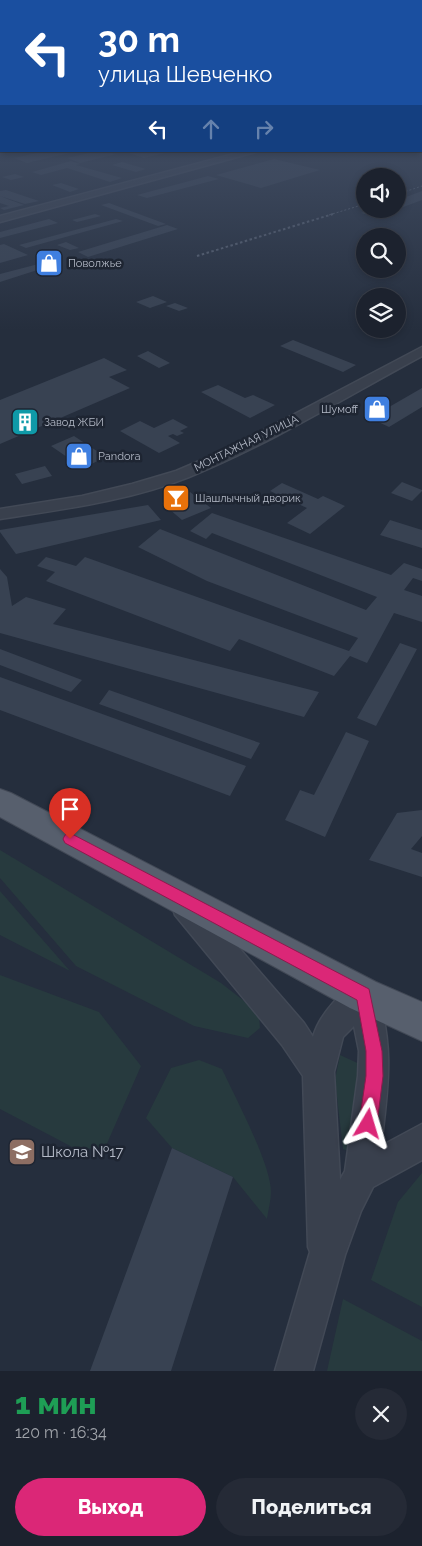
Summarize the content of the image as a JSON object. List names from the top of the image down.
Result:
{
  "streets": {
    "street": ["МОНТАЖНАЯ УЛИЦА"]
  },
  "places": {
    "shop": ["Поволжье", "Шумоff", "Pandora"],
    "building": ["Завод ЖБИ"],
    "bar": ["Шашлычный дворик"],
    "school or university": ["Школа №17"]
  },
  "page": {
    "turn": ["30 m", "улица Шевченко"],
    "heading": ["1 мин", "120 m · 16:34"],
    "buttons": ["Выход", "Поделиться"]
  }
}
